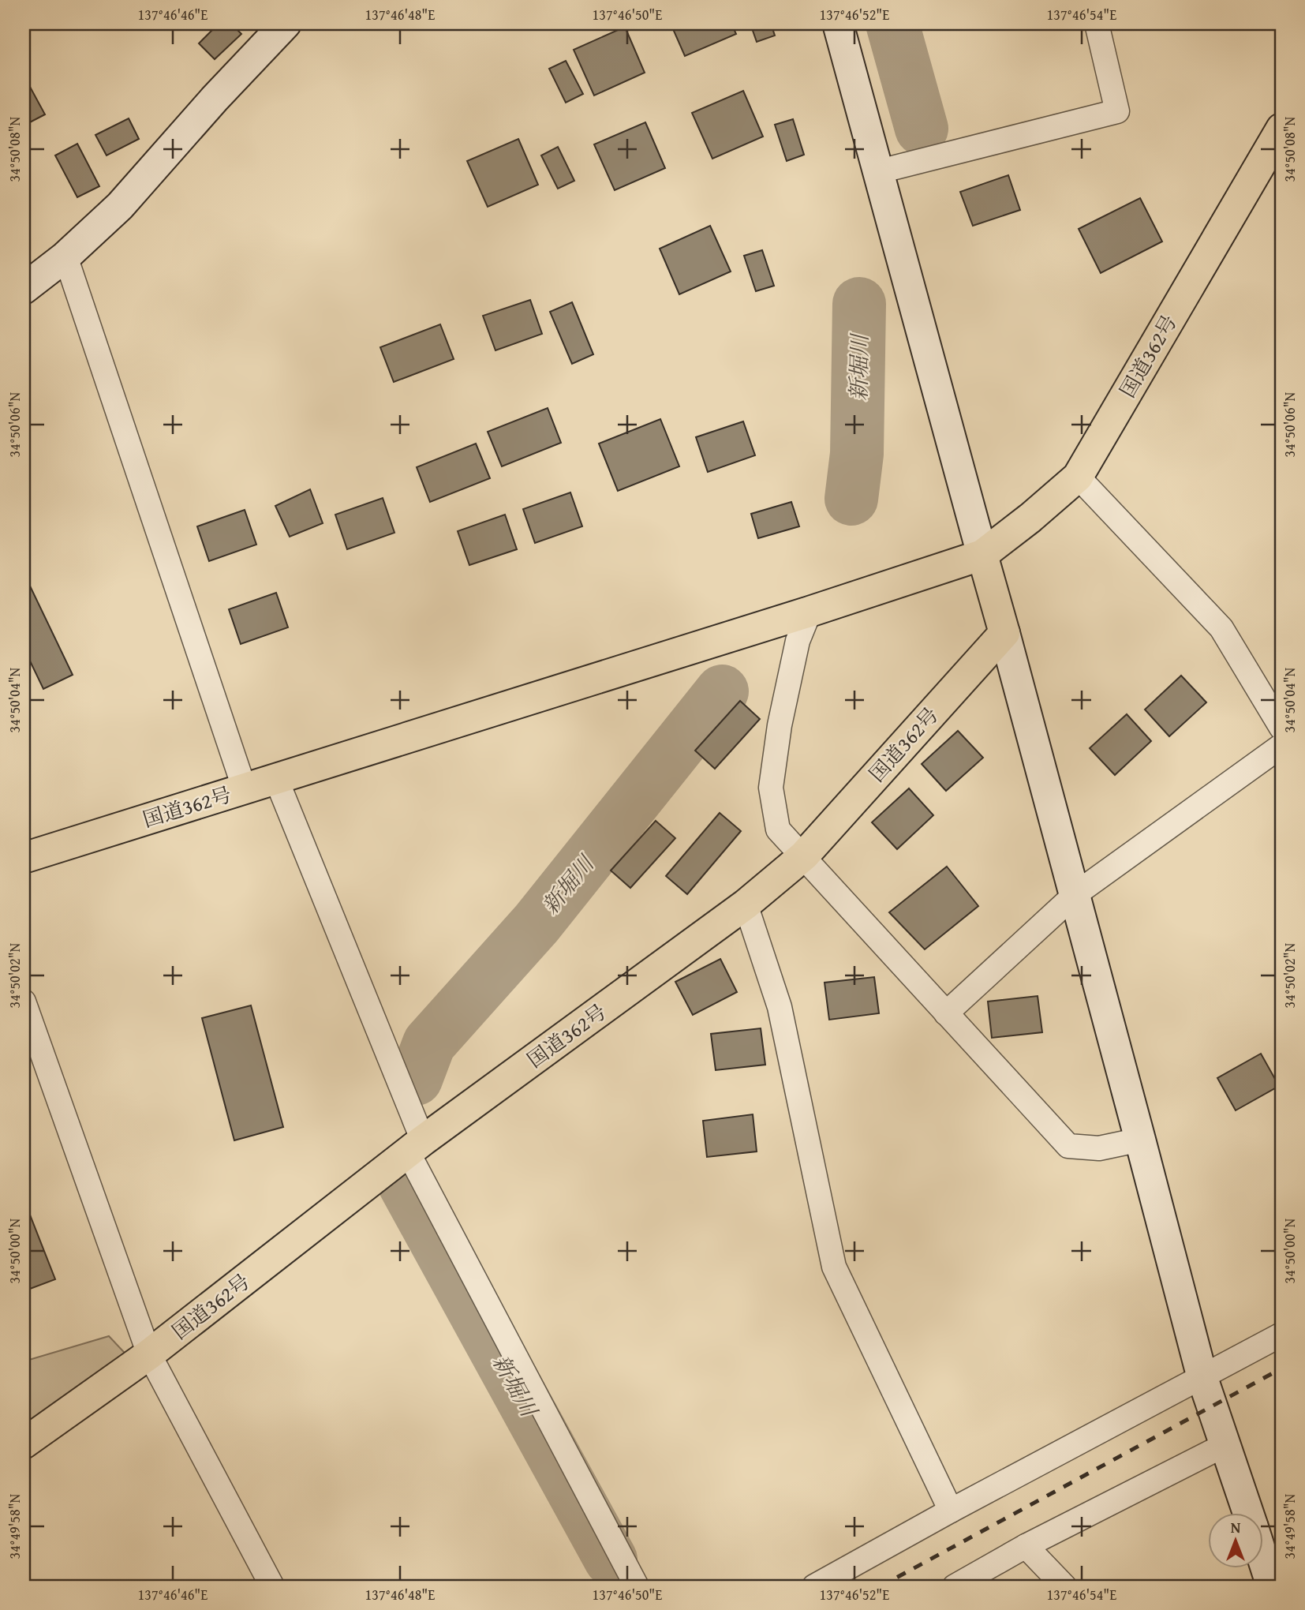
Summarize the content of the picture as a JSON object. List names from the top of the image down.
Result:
{
  "streets": {
    "highway": ["国道362号"]
  },
  "water": ["新堀川"],
  "north": "top",
  "coordinates": [
    "137°46'46\"E",
    "137°46'48\"E",
    "137°46'50\"E",
    "137°46'52\"E",
    "137°46'54\"E",
    "34°50'08\"N",
    "34°50'06\"N",
    "34°50'04\"N",
    "34°50'02\"N",
    "34°50'00\"N",
    "34°49'58\"N"
  ]
}
